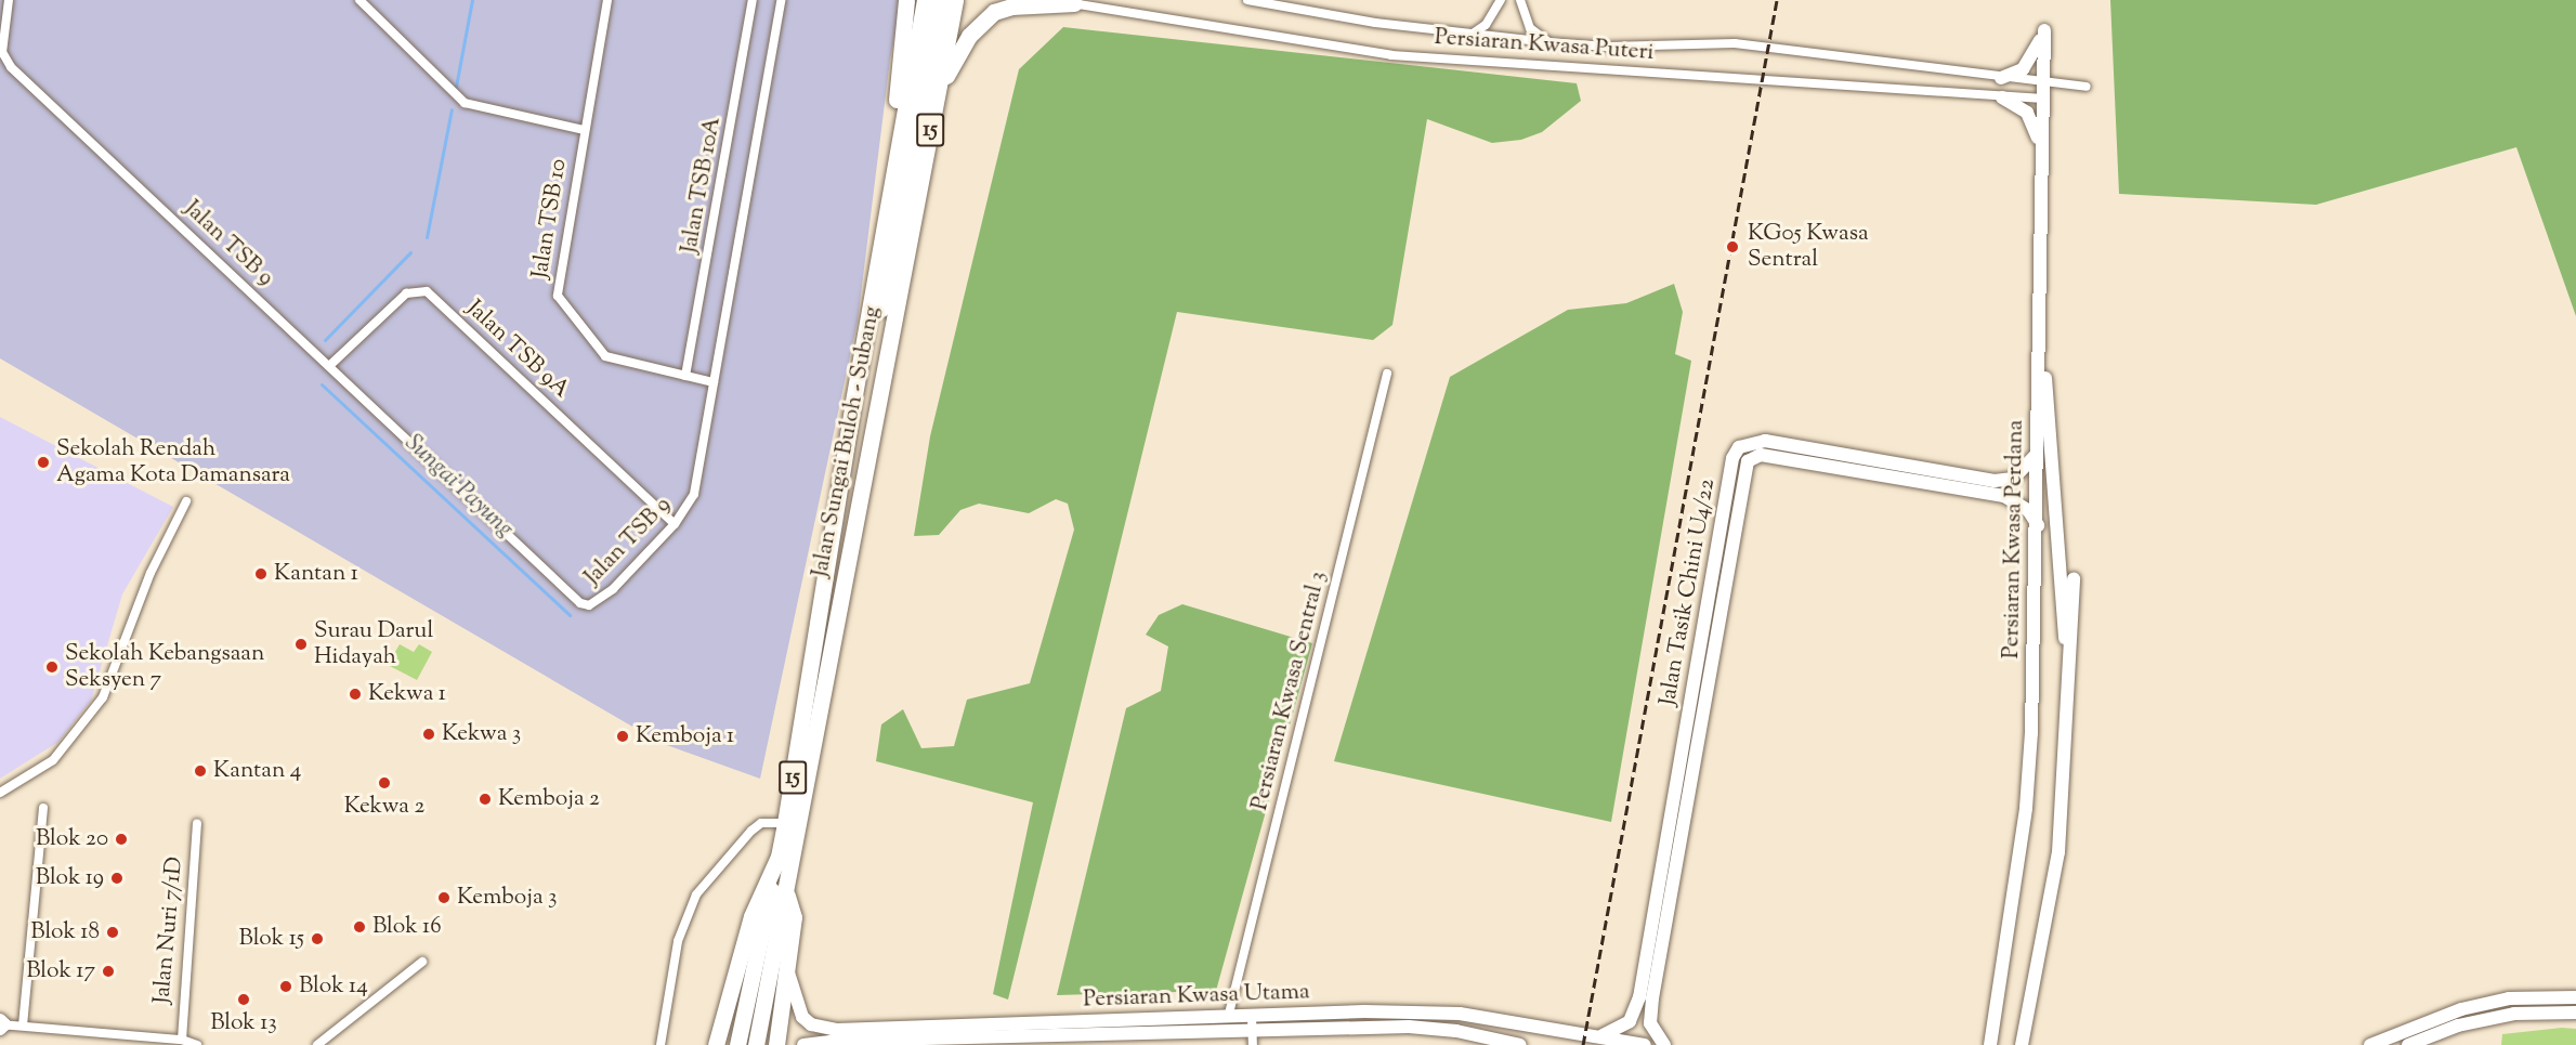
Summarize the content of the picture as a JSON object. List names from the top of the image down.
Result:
{
  "streets": {
    "highway": ["15", "Jalan Sungai Buloh - Subang"],
    "street": [
      "Persiaran Kwasa Puteri",
      "Jalan TSB 10A",
      "Jalan TSB 10",
      "Jalan TSB 9",
      "Jalan TSB 9A",
      "Persiaran Kwasa Perdana",
      "Jalan Tasik Chini U4/22",
      "Persiaran Kwasa Sentral 3",
      "Jalan Nuri 7/1D",
      "Persiaran Kwasa Utama"
    ]
  },
  "crossings": [
    ["Persiaran Kwasa Puteri", "Persiaran Kwasa Perdana"],
    ["Jalan TSB 10A", "Jalan TSB 10"],
    ["Jalan TSB 10", "Jalan TSB 9"],
    ["Jalan TSB 9", "Jalan TSB 9A"],
    ["Jalan Sungai Buloh - Subang", "Persiaran Kwasa Utama"],
    ["Persiaran Kwasa Perdana", "Jalan Tasik Chini U4/22"],
    ["Jalan Tasik Chini U4/22", "Persiaran Kwasa Utama"],
    ["Persiaran Kwasa Sentral 3", "Persiaran Kwasa Utama"]
  ],
  "water": ["Sungai Payung"],
  "places": [
    "KG05 Kwasa Sentral",
    "Sekolah Rendah Agama Kota Damansara",
    "Kantan 1",
    "Surau Darul Hidayah",
    "Sekolah Kebangsaan Seksyen 7",
    "Kekwa 1",
    "Kekwa 3",
    "Kemboja 1",
    "Kantan 4",
    "Kekwa 2",
    "Kemboja 2",
    "Blok 20",
    "Blok 19",
    "Kemboja 3",
    "Blok 16",
    "Blok 18",
    "Blok 15",
    "Blok 17",
    "Blok 14",
    "Blok 13"
  ]
}
